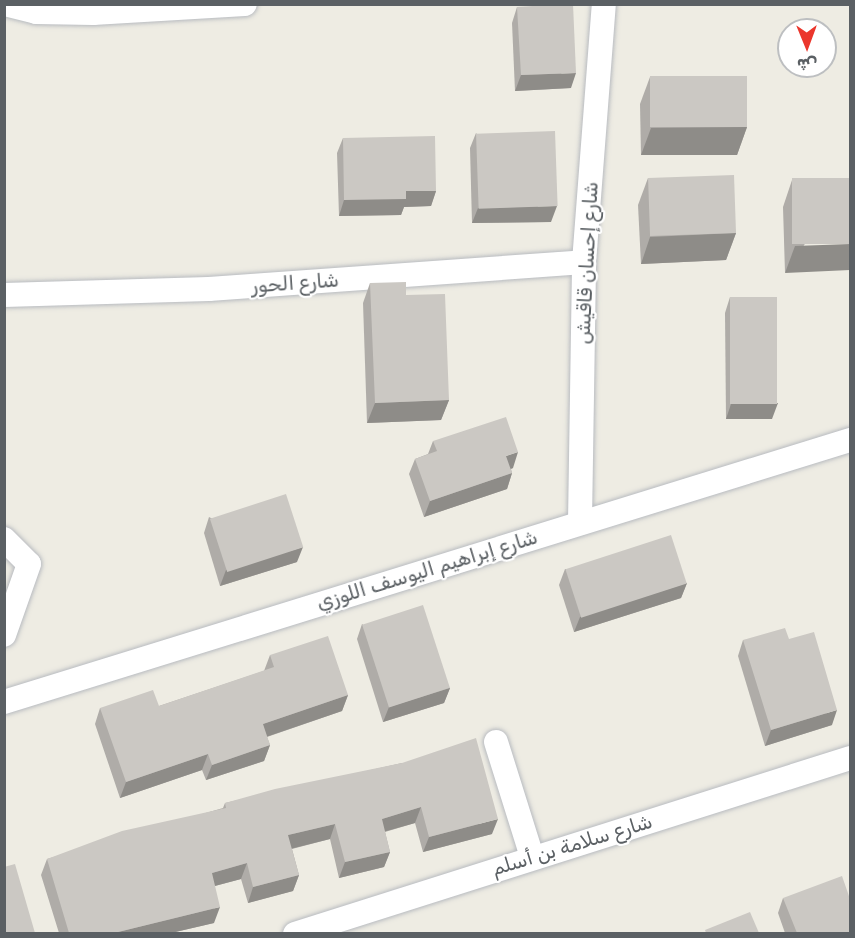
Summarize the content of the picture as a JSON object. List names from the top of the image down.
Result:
{
  "streets": {
    "street": [
      "شارع إحسان قاقيش",
      "شارع الحور",
      "شارع إبراهيم اليوسف اللوزي",
      "شارع سلامة بن أسلم"
    ]
  },
  "crossings": [
    ["شارع إحسان قاقيش", "شارع الحور"],
    ["شارع إحسان قاقيش", "شارع إبراهيم اليوسف اللوزي"]
  ],
  "north": "bottom"
}
